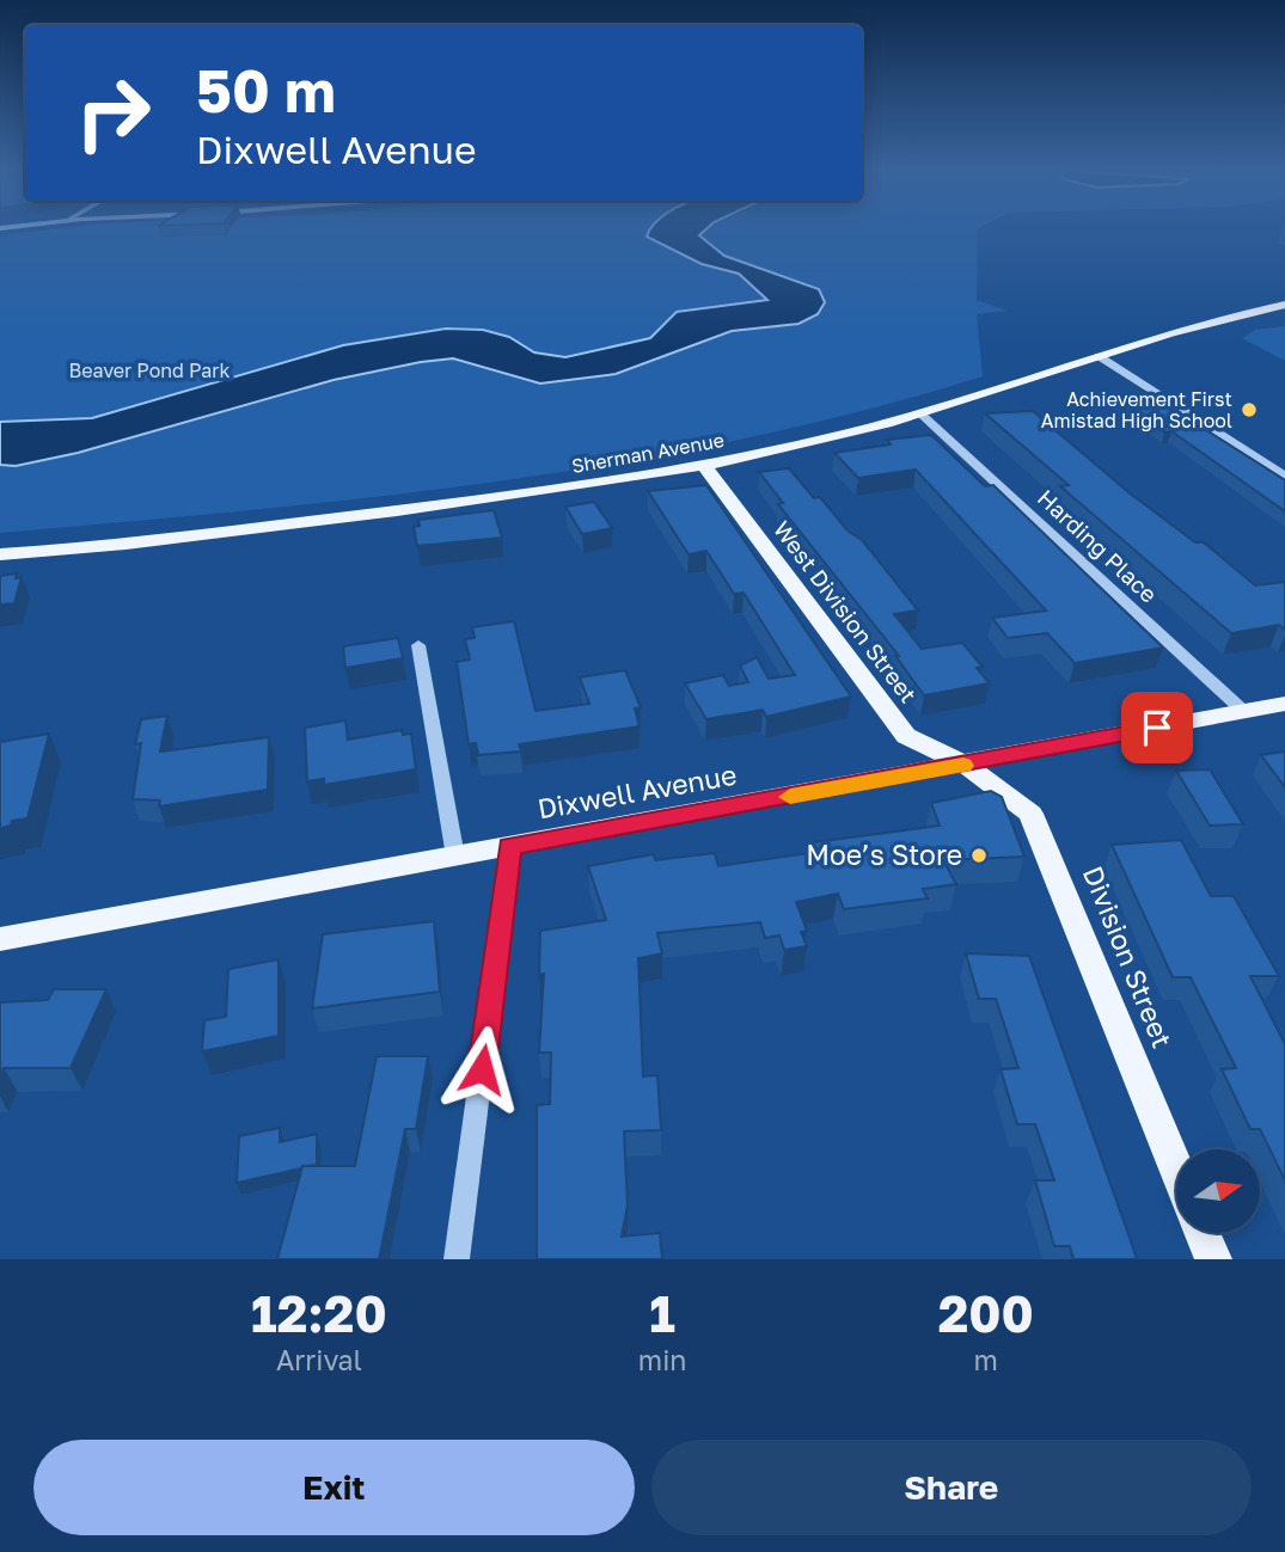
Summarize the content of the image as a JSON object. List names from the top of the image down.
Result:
{
  "streets": {
    "main road": [
      "Sherman Avenue",
      "West Division Street",
      "Dixwell Avenue",
      "Division Street"
    ],
    "street": ["Harding Place"]
  },
  "crossings": [
    ["Sherman Avenue", "Harding Place"],
    ["Sherman Avenue", "West Division Street"],
    ["Harding Place", "Dixwell Avenue"],
    ["West Division Street", "Dixwell Avenue"],
    ["West Division Street", "Division Street"],
    ["Dixwell Avenue", "Division Street"]
  ],
  "parks": ["Beaver Pond Park"],
  "places": ["Achievement First Amistad High School", "Moe’s Store"],
  "north": "right",
  "page": {
    "turn": ["50 m", "Dixwell Avenue"],
    "eta": [
      "12:20",
      "Arrival",
      "1",
      "min",
      "200",
      "m"
    ],
    "buttons": ["Exit", "Share"]
  }
}
